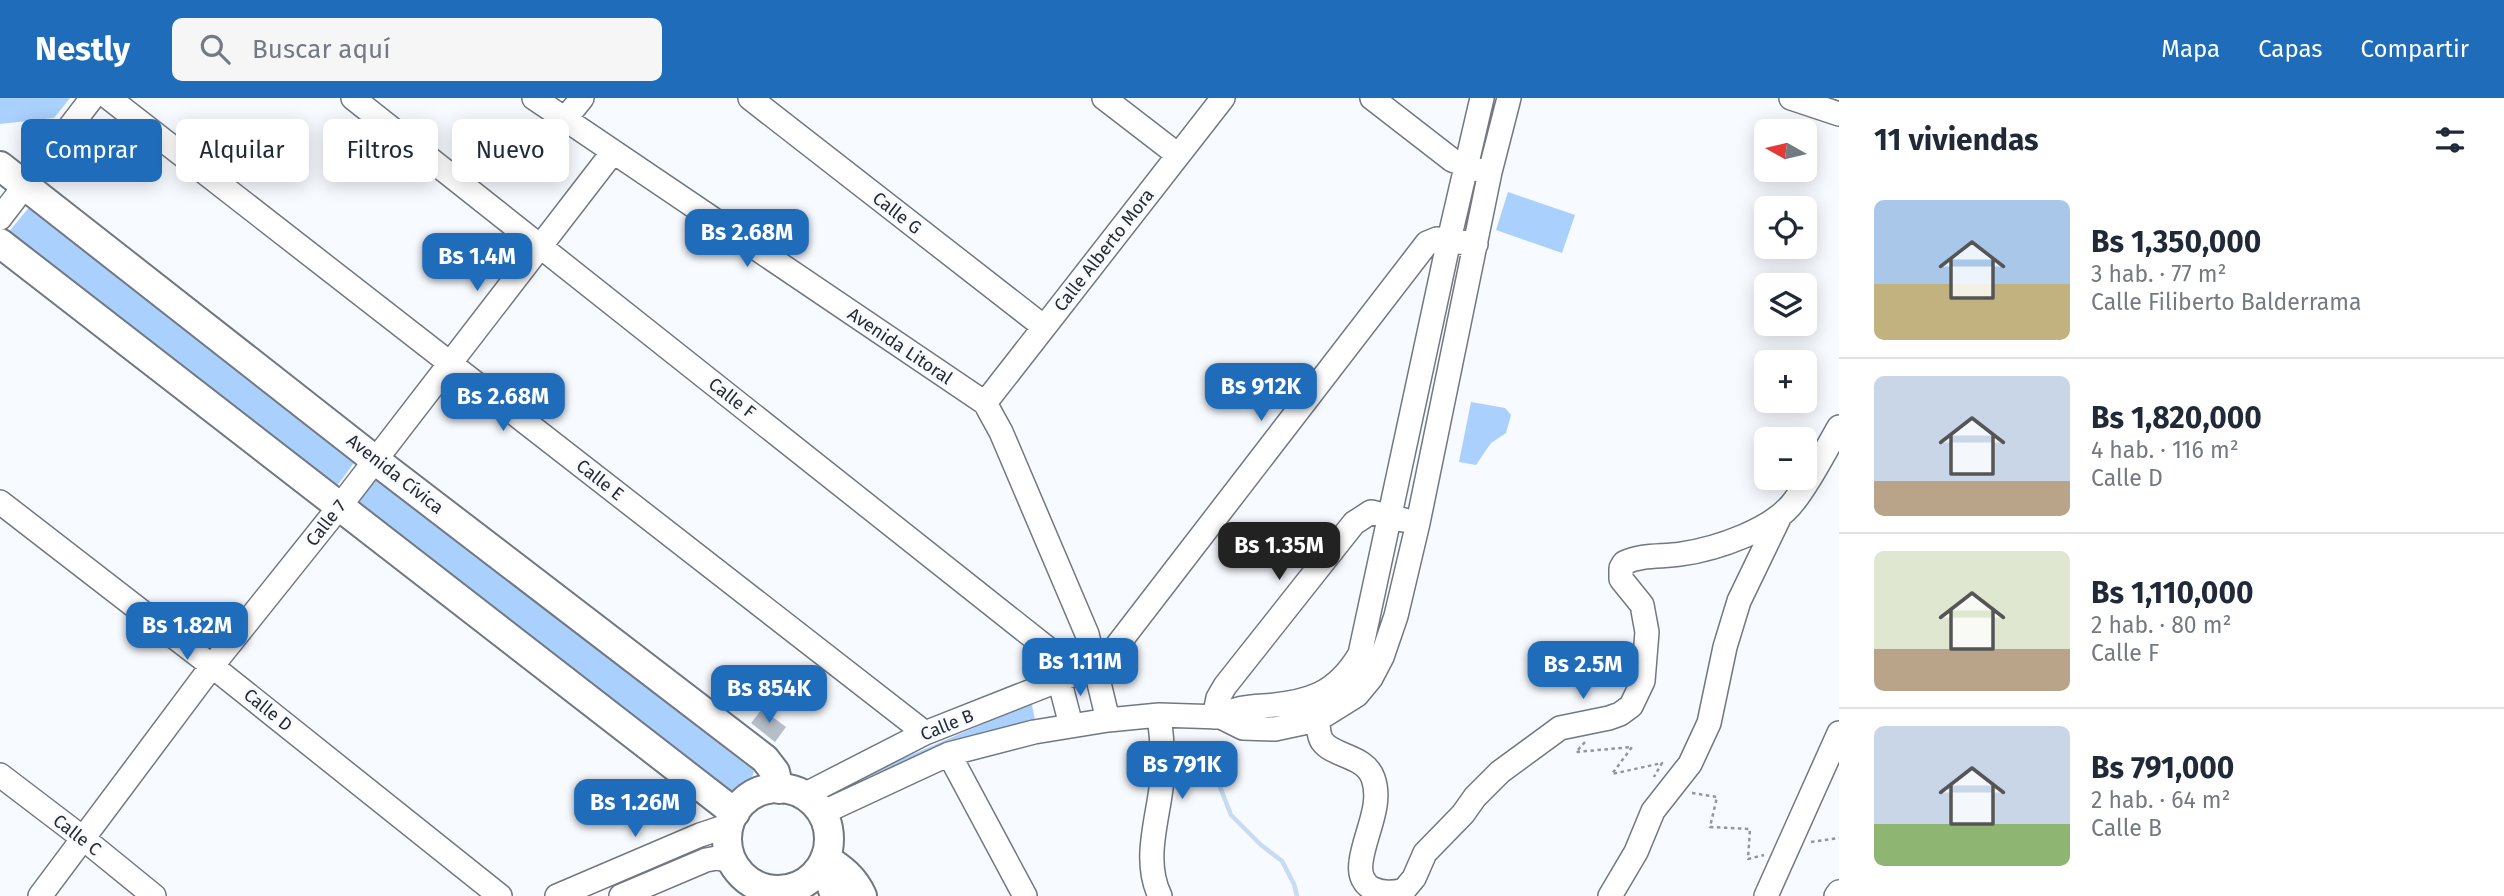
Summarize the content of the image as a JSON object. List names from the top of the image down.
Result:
{
  "streets": {
    "main road": ["Avenida Cívica"],
    "street": [
      "Calle G",
      "Calle Alberto Mora",
      "Avenida Litoral",
      "Calle F",
      "Calle E",
      "Calle 7",
      "Calle D",
      "Calle B",
      "Calle C"
    ]
  },
  "crossings": [
    ["Calle G", "Calle Alberto Mora"],
    ["Calle Alberto Mora", "Avenida Litoral"],
    ["Avenida Litoral", "Calle 7"],
    ["Avenida Litoral", "Calle B"],
    ["Calle F", "Calle 7"],
    ["Calle F", "Calle B"],
    ["Avenida Cívica", "Calle 7"],
    ["Avenida Cívica", "Calle B"],
    ["Calle E", "Calle 7"],
    ["Calle E", "Calle B"],
    ["Calle 7", "Calle D"],
    ["Calle 7", "Calle C"]
  ],
  "north": "left",
  "page": {
    "header": "Nestly",
    "search": "Buscar aquí",
    "nav": ["Mapa", "Capas", "Compartir"],
    "heading": "11 viviendas",
    "map_buttons": ["+", "−"],
    "chip": [
      "Comprar",
      "Alquilar",
      "Filtros",
      "Nuevo"
    ],
    "list": [
      {
        "name": "Bs 1,350,000",
        "note": "3 hab. · 77 m² · Calle Filiberto Balderrama"
      },
      {
        "name": "Bs 1,820,000",
        "note": "4 hab. · 116 m² · Calle D"
      },
      {
        "name": "Bs 1,110,000",
        "note": "2 hab. · 80 m² · Calle F"
      },
      {
        "name": "Bs 791,000",
        "note": "2 hab. · 64 m² · Calle B"
      }
    ],
    "price": [
      "Bs 2.68M",
      "Bs 1.4M",
      "Bs 912K",
      "Bs 2.68M",
      "Bs 1.35M",
      "Bs 1.82M",
      "Bs 1.11M",
      "Bs 2.5M",
      "Bs 854K",
      "Bs 791K",
      "Bs 1.26M"
    ]
  }
}
